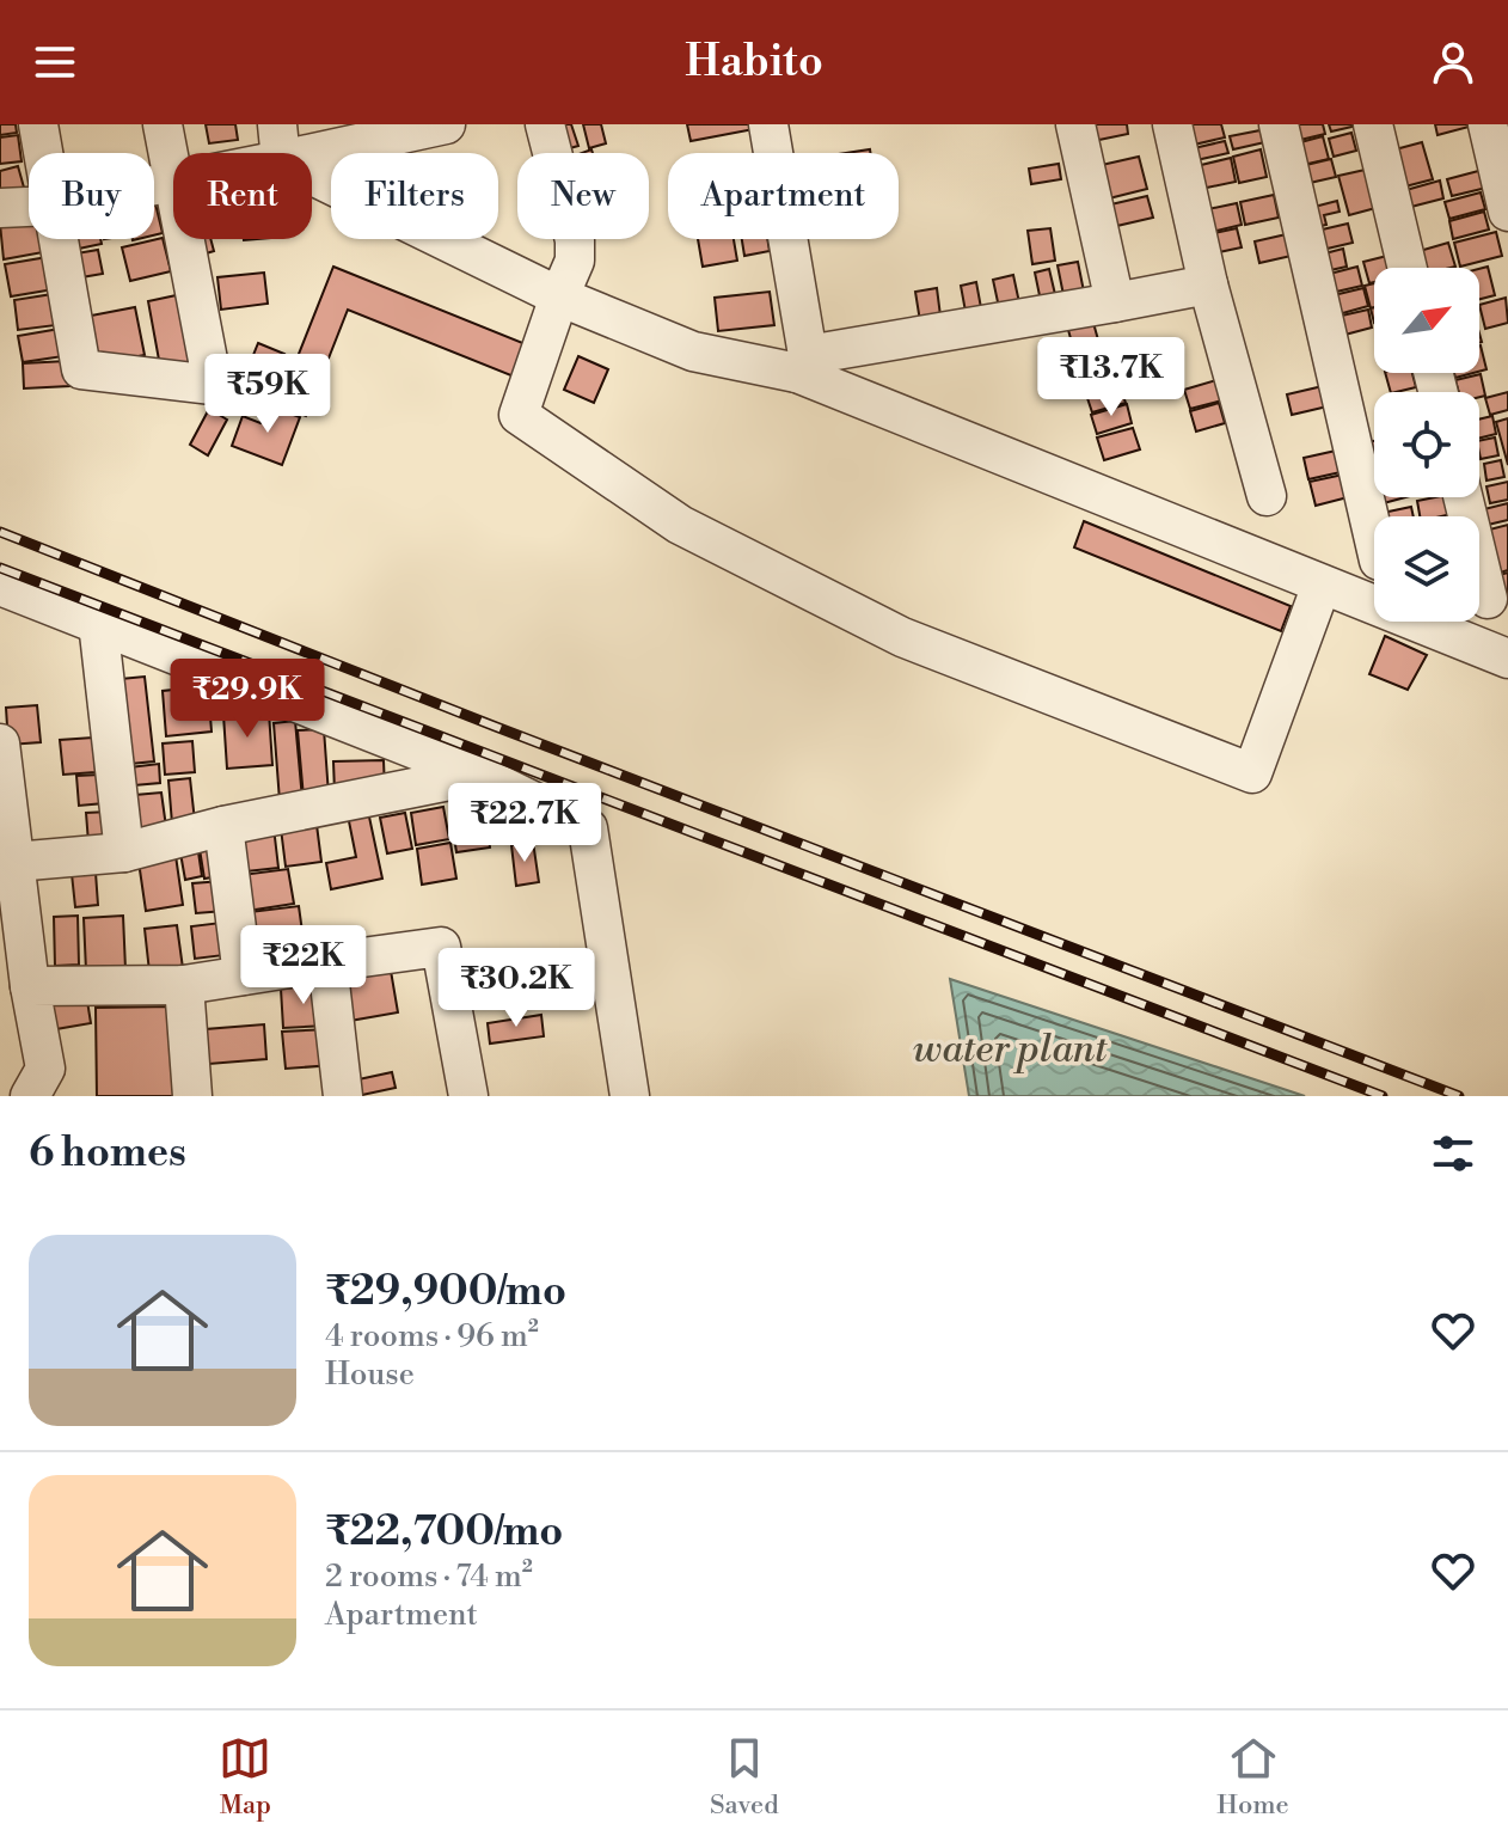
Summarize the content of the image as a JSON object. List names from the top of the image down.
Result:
{
  "water": ["water plant"],
  "north": "top right",
  "page": {
    "header": "Habito",
    "chip": [
      "Buy",
      "Rent",
      "Filters",
      "New",
      "Apartment"
    ],
    "price": [
      "₹13.7K",
      "₹59K",
      "₹29.9K",
      "₹22.7K",
      "₹22K",
      "₹30.2K"
    ],
    "heading": "6 homes",
    "list": [
      {
        "name": "₹29,900/mo",
        "note": "4 rooms · 96 m² · House"
      },
      {
        "name": "₹22,700/mo",
        "note": "2 rooms · 74 m² · Apartment"
      }
    ],
    "tabs": ["Map", "Saved", "Home"]
  }
}
